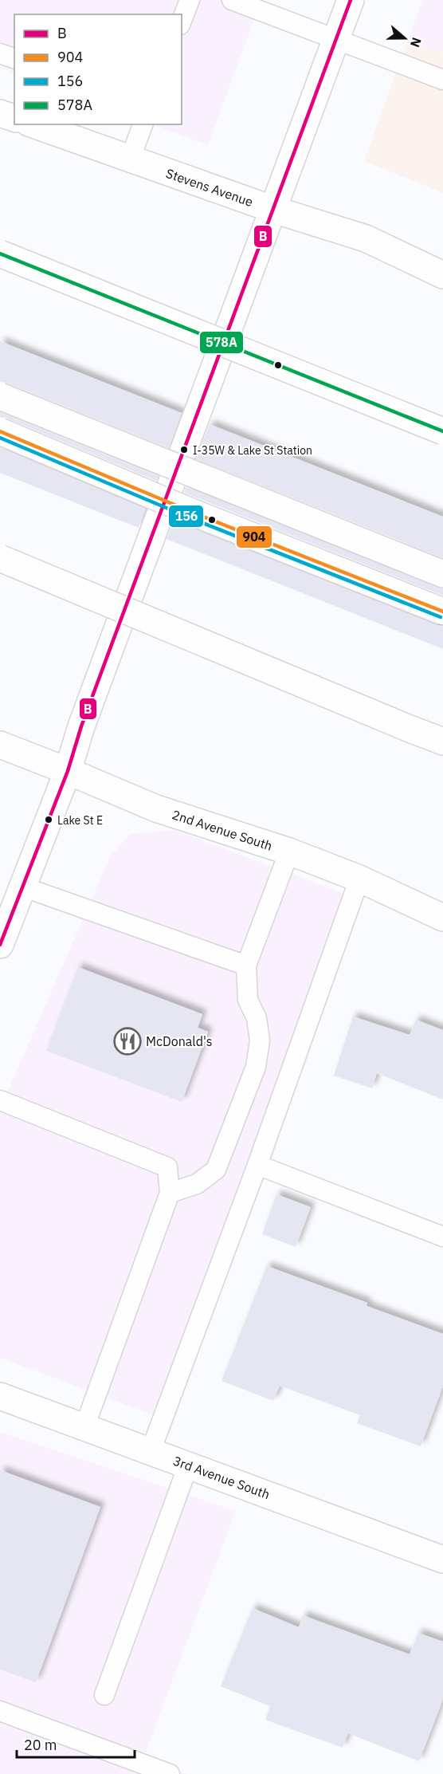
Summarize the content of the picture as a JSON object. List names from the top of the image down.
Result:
{
  "streets": {
    "main road": ["Stevens Avenue", "2nd Avenue South", "3rd Avenue South"]
  },
  "places": {
    "other": ["I-35W & Lake St Station", "Lake St E"],
    "restaurant": ["McDonald's"]
  },
  "lines": [
    "transit line B",
    "transit line 578A",
    "transit line 904",
    "transit line 156"
  ],
  "legend": [
    "B",
    "904",
    "156",
    "578A"
  ],
  "scale_bar": "20 m",
  "north": "right"
}
